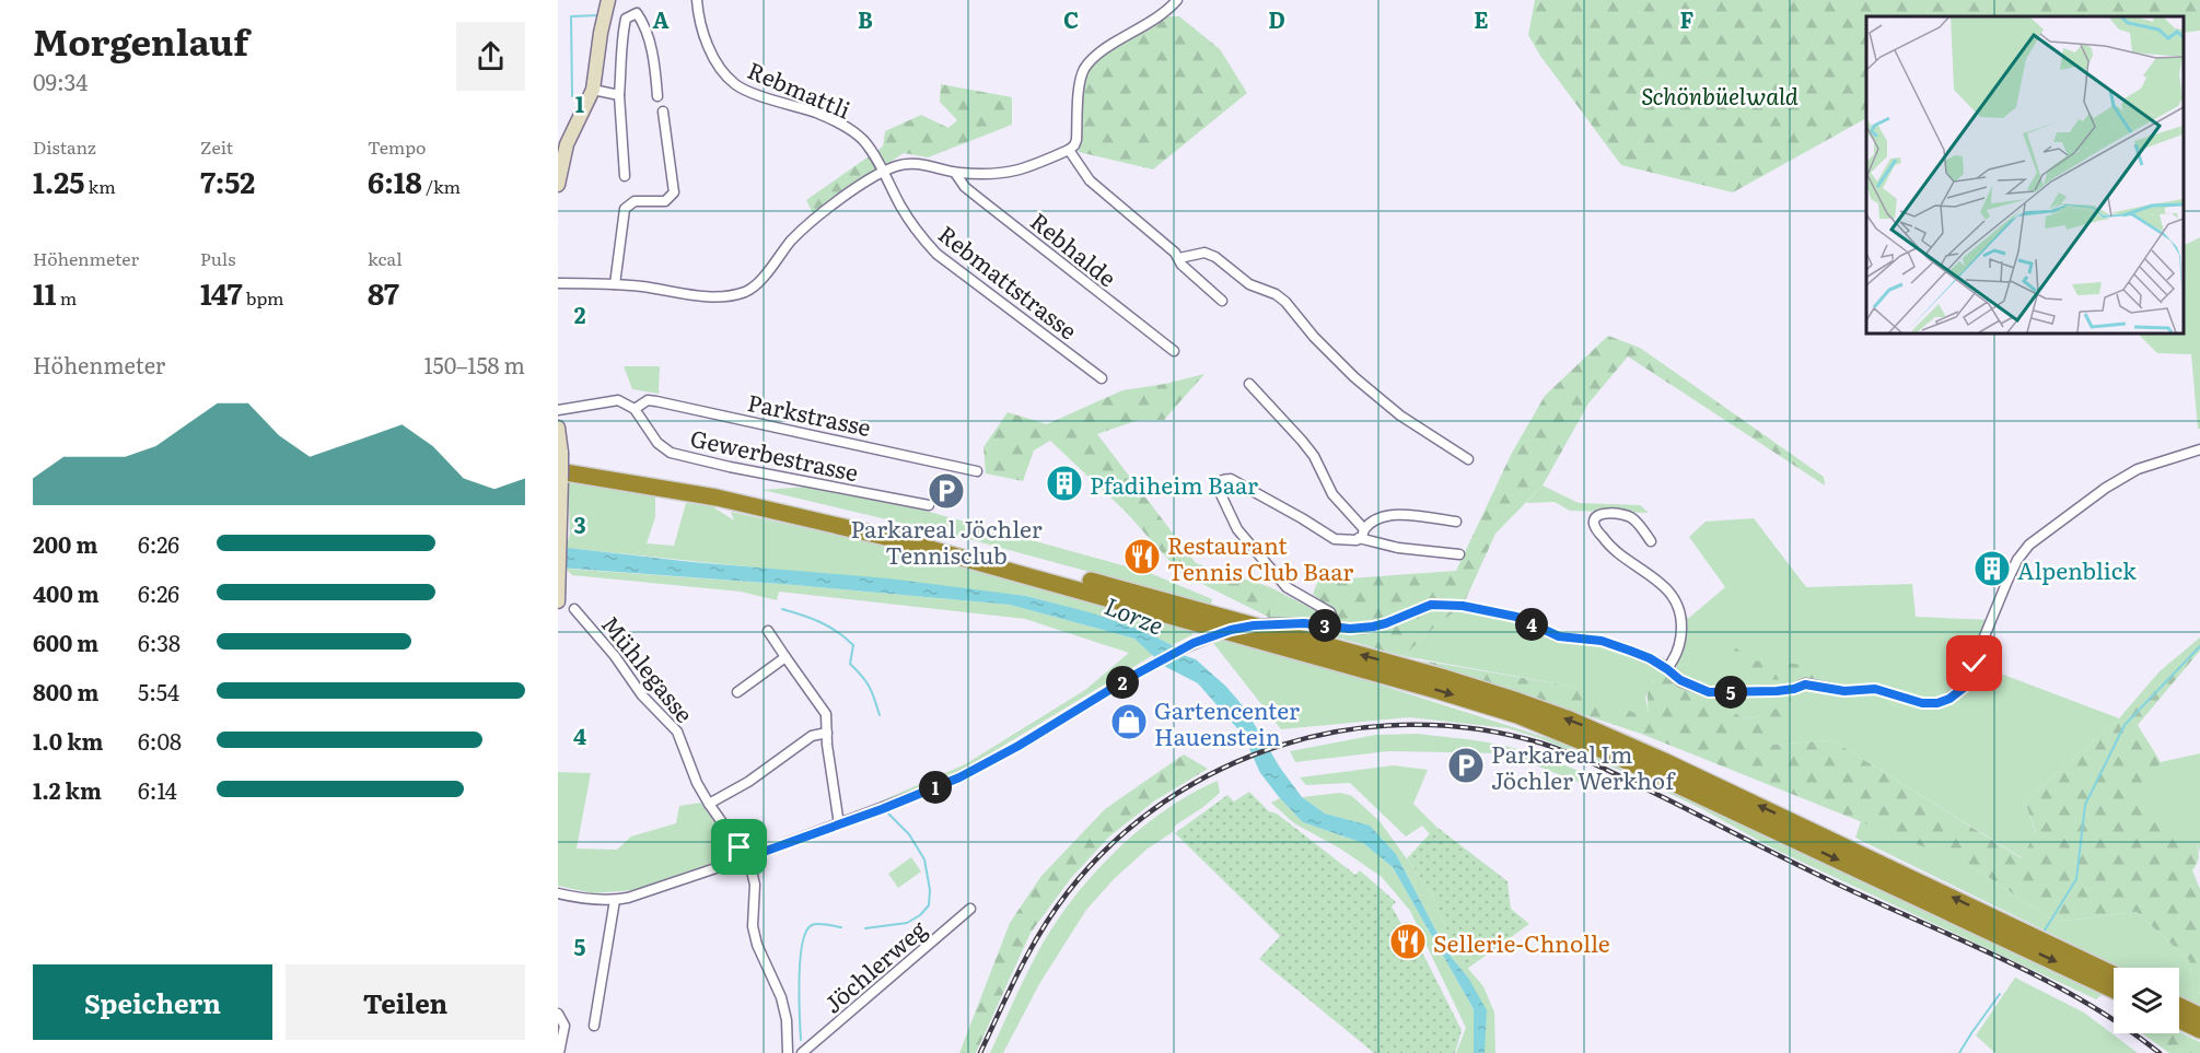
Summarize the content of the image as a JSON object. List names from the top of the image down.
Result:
{
  "streets": {
    "street": [
      "Rebmattli",
      "Rebhalde",
      "Rebmattstrasse",
      "Parkstrasse",
      "Gewerbestrasse",
      "Mühlegasse",
      "Jöchlerweg"
    ]
  },
  "crossings": [
    ["Rebmattli", "Rebmattstrasse"],
    ["Parkstrasse", "Gewerbestrasse"]
  ],
  "water": ["Lorze"],
  "parks": ["Schönbüelwald"],
  "places": {
    "building": ["Pfadiheim Baar", "Alpenblick"],
    "parking": ["Parkareal Jöchler Tennisclub", "Parkareal Im Jöchler Werkhof"],
    "restaurant": ["Restaurant Tennis Club Baar", "Sellerie-Chnolle"],
    "shop": ["Gartencenter Hauenstein"]
  },
  "page": {
    "heading": ["Morgenlauf", "09:34"],
    "stats": [
      ["Distanz", "1.25 km"],
      ["Zeit", "7:52"],
      ["Tempo", "6:18 /km"],
      ["Höhenmeter", "11 m"],
      ["Puls", "147 bpm"],
      ["kcal", "87"]
    ],
    "chart": ["Höhenmeter", "150–158 m"],
    "list": [
      {
        "name": "200 m",
        "note": "6:26"
      },
      {
        "name": "400 m",
        "note": "6:26"
      },
      {
        "name": "600 m",
        "note": "6:38"
      },
      {
        "name": "800 m",
        "note": "5:54"
      },
      {
        "name": "1.0 km",
        "note": "6:08"
      },
      {
        "name": "1.2 km",
        "note": "6:14"
      }
    ],
    "pins": [
      "4",
      "3",
      "2",
      "5",
      "1"
    ],
    "buttons": ["Speichern", "Teilen"]
  },
  "grid": {
    "columns": [
      "A",
      "B",
      "C",
      "D",
      "E",
      "F"
    ],
    "rows": [
      "1",
      "2",
      "3",
      "4",
      "5"
    ]
  }
}
